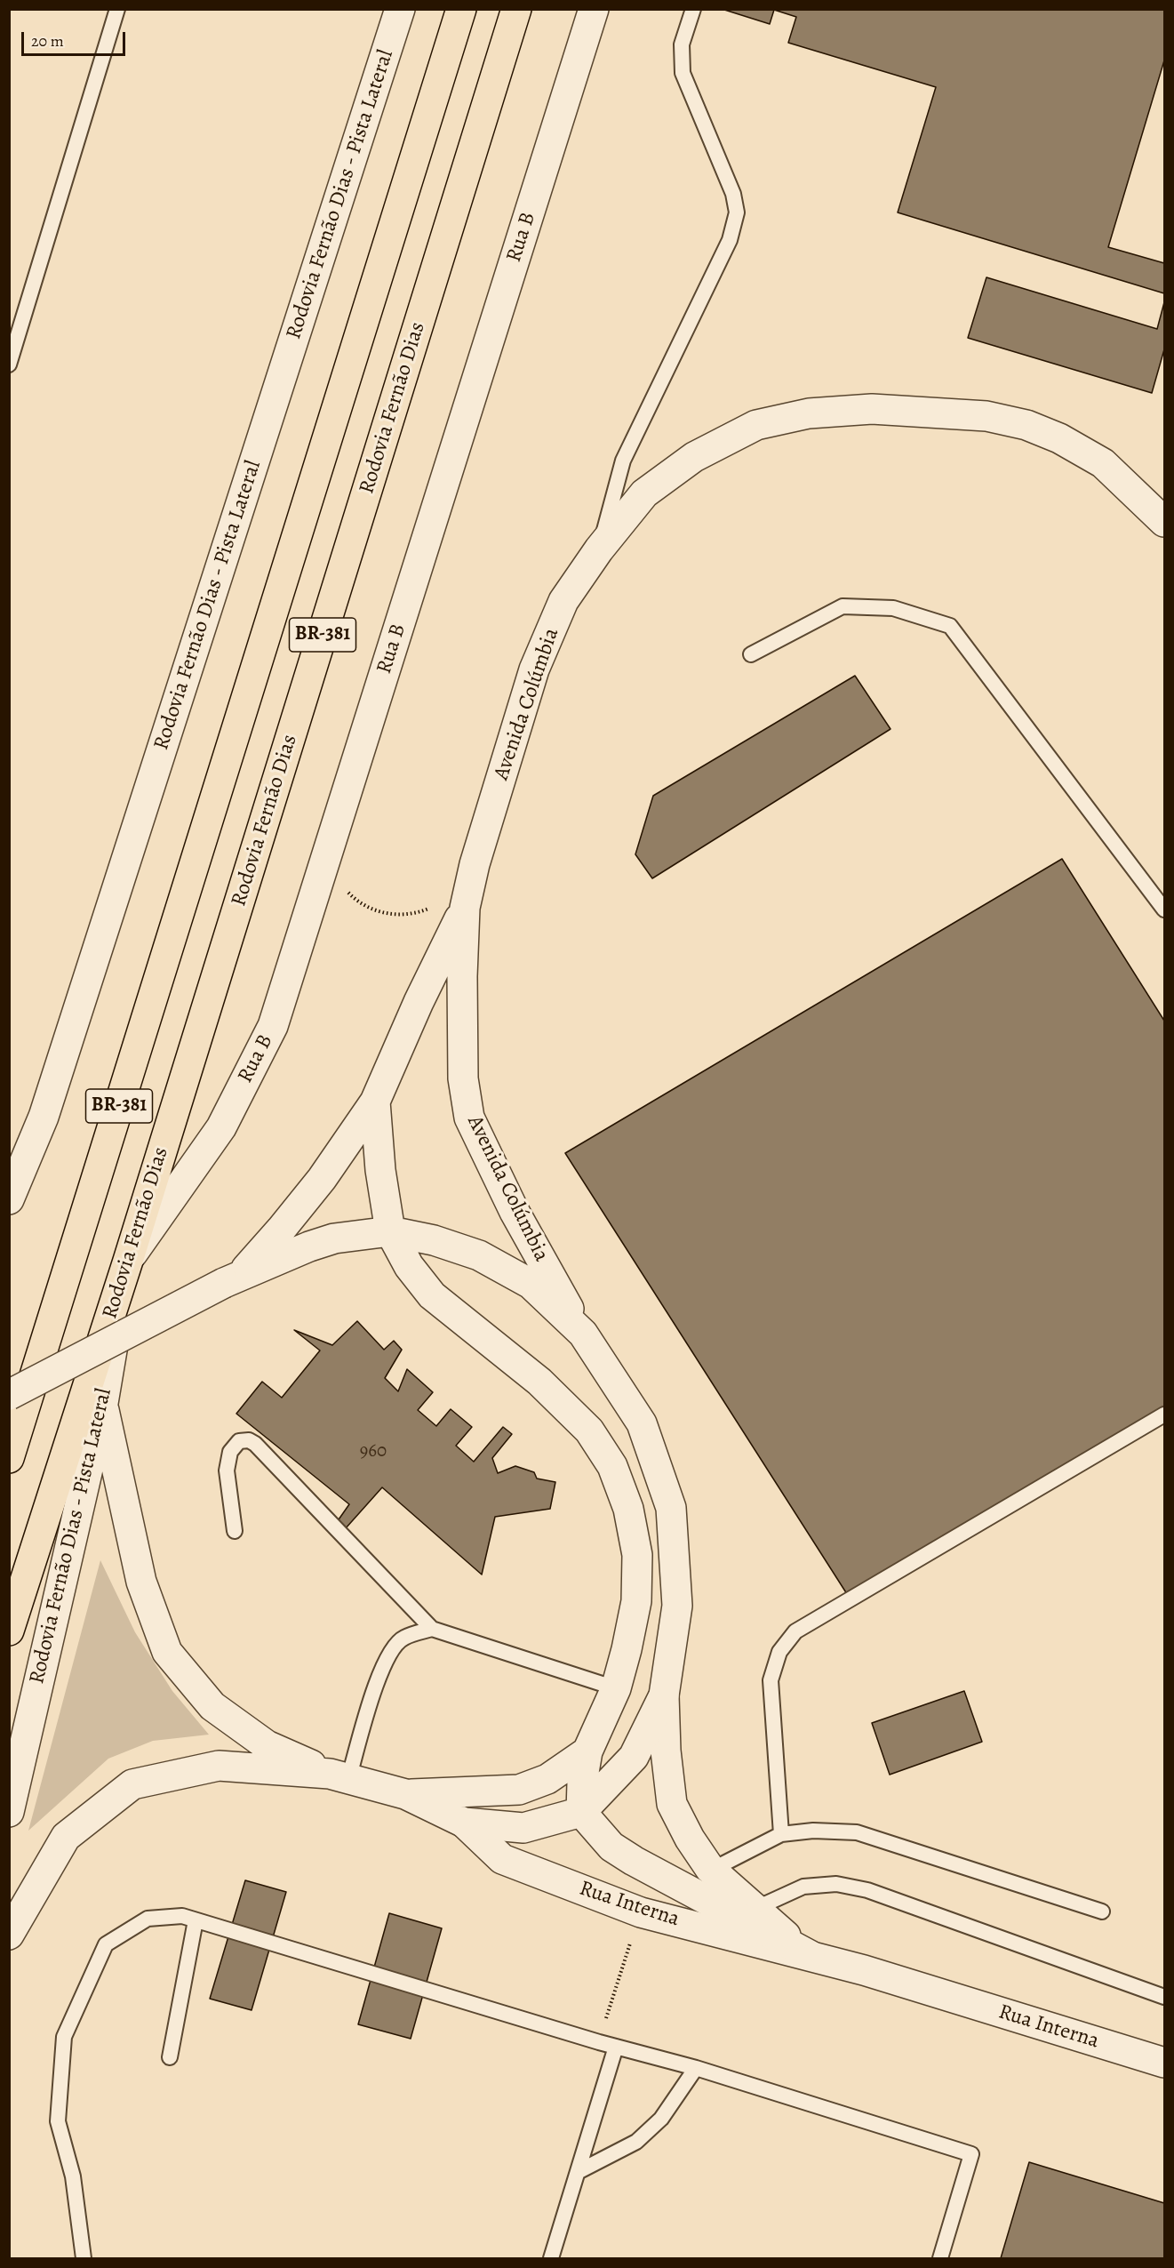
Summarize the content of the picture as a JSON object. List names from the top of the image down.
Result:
{
  "streets": {
    "highway": ["Rodovia Fernão Dias", "BR-381"],
    "street": [
      "Rodovia Fernão Dias - Pista Lateral",
      "Rua B",
      "Avenida Colúmbia",
      "Rua Interna"
    ]
  },
  "crossings": [
    ["Rodovia Fernão Dias - Pista Lateral", "Rua B"],
    ["Rodovia Fernão Dias - Pista Lateral", "Rodovia Fernão Dias"],
    ["Rua B", "Rodovia Fernão Dias"]
  ],
  "house_numbers": ["960"],
  "scale_bar": "20 m"
}
